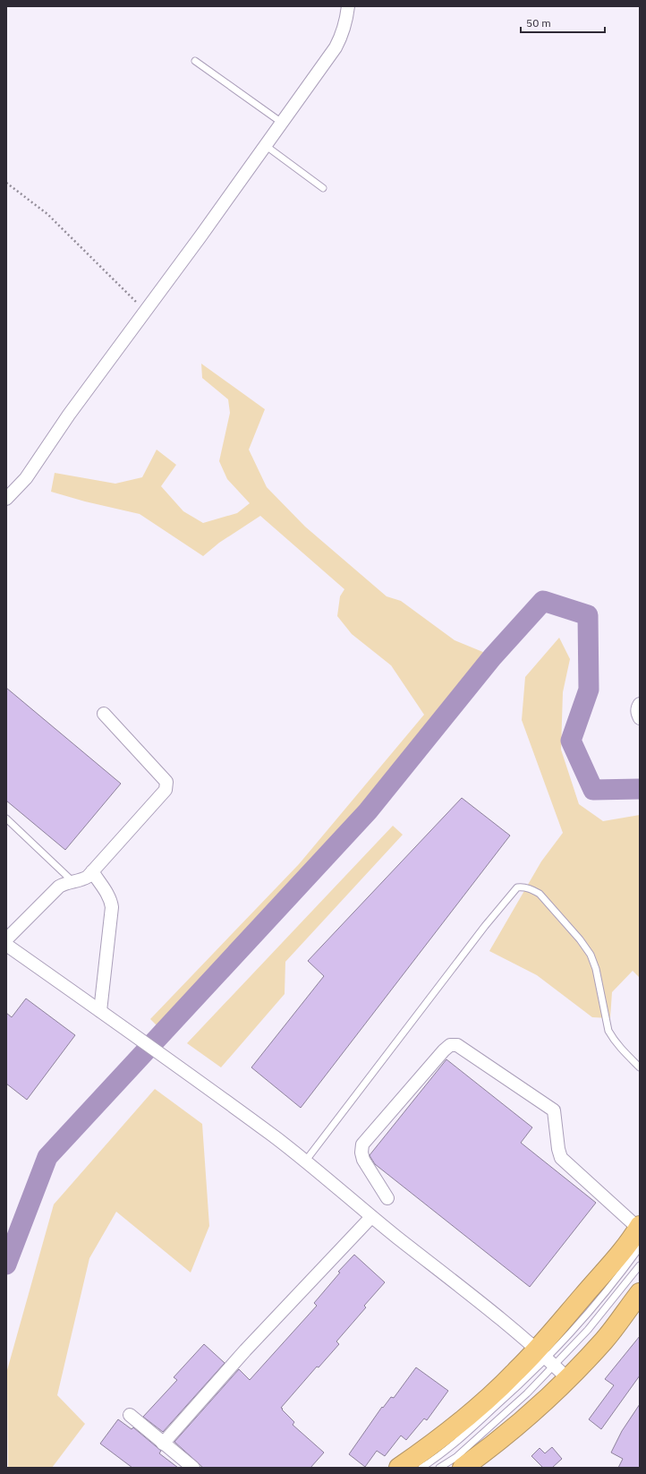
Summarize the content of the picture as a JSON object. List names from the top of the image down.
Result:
{
  "scale_bar": "50 m"
}
